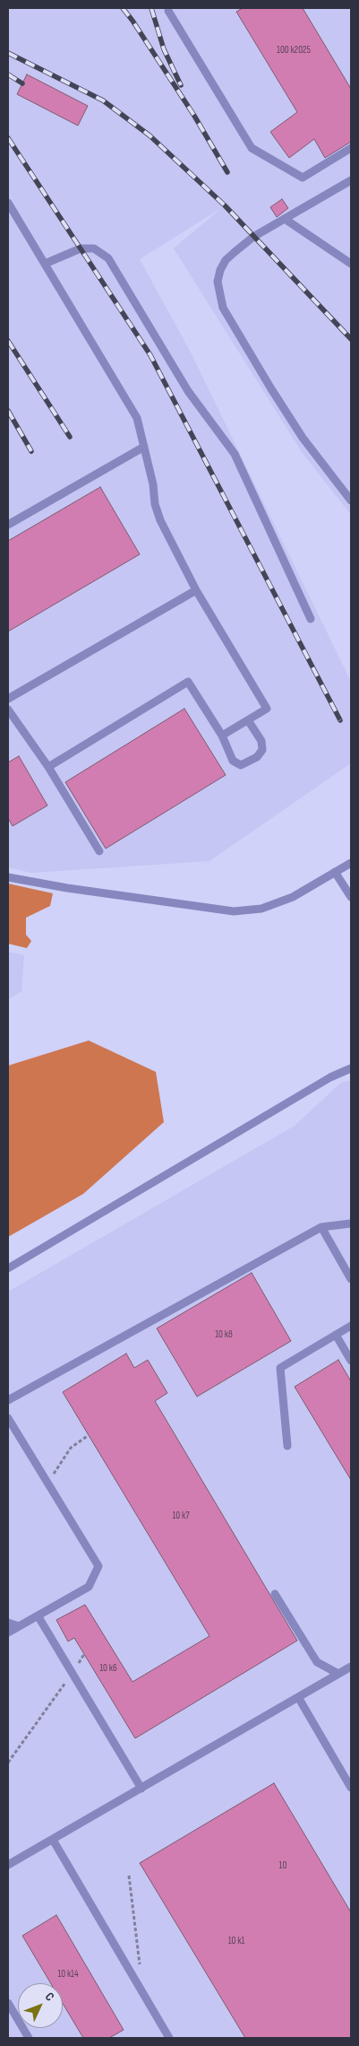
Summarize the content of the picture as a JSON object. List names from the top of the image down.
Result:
{
  "house_numbers": [
    "100 к2025",
    "10 к8",
    "10 к7",
    "10 к6",
    "10",
    "10 к1",
    "10 к14"
  ],
  "north": "top right"
}
